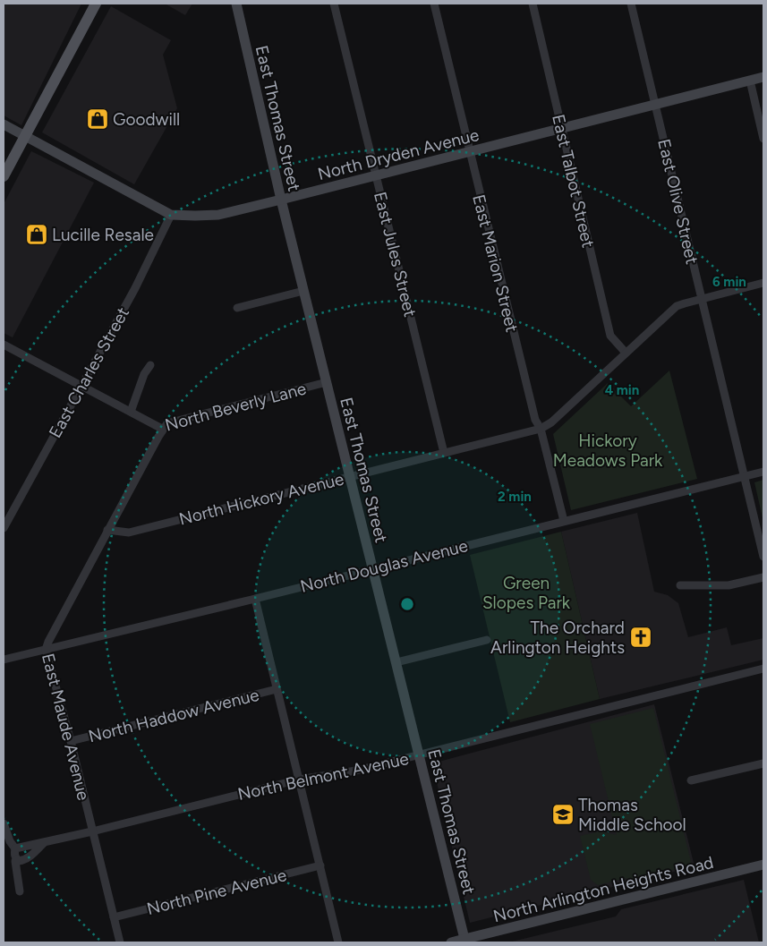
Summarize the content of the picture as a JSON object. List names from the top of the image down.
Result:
{
  "streets": {
    "street": [
      "East Thomas Street",
      "North Dryden Avenue",
      "East Talbot Street",
      "East Olive Street",
      "East Jules Street",
      "East Marion Street",
      "East Charles Street",
      "North Beverly Lane",
      "North Hickory Avenue",
      "North Douglas Avenue",
      "North Haddow Avenue",
      "East Maude Avenue",
      "North Belmont Avenue",
      "North Arlington Heights Road",
      "North Pine Avenue"
    ]
  },
  "crossings": [
    ["East Thomas Street", "North Dryden Avenue"],
    ["East Thomas Street", "North Beverly Lane"],
    ["East Thomas Street", "North Hickory Avenue"],
    ["East Thomas Street", "North Douglas Avenue"],
    ["East Thomas Street", "North Belmont Avenue"],
    ["East Thomas Street", "North Arlington Heights Road"],
    ["North Dryden Avenue", "East Talbot Street"],
    ["North Dryden Avenue", "East Olive Street"],
    ["North Dryden Avenue", "East Jules Street"],
    ["North Dryden Avenue", "East Marion Street"],
    ["North Dryden Avenue", "East Charles Street"],
    ["East Talbot Street", "North Hickory Avenue"],
    ["East Olive Street", "North Hickory Avenue"],
    ["East Olive Street", "North Douglas Avenue"],
    ["East Jules Street", "North Hickory Avenue"],
    ["East Marion Street", "North Hickory Avenue"],
    ["East Marion Street", "North Douglas Avenue"],
    ["East Charles Street", "North Beverly Lane"],
    ["North Beverly Lane", "East Maude Avenue"],
    ["North Hickory Avenue", "East Maude Avenue"],
    ["North Douglas Avenue", "East Maude Avenue"],
    ["North Haddow Avenue", "East Maude Avenue"],
    ["East Maude Avenue", "North Belmont Avenue"],
    ["East Maude Avenue", "North Pine Avenue"]
  ],
  "parks": ["Hickory Meadows Park", "Green Slopes Park"],
  "places": {
    "shop": ["Goodwill", "Lucille Resale"],
    "church": ["The Orchard Arlington Heights"],
    "school or university": ["Thomas Middle School"]
  },
  "rings": ["6 min", "4 min", "2 min"]
}
